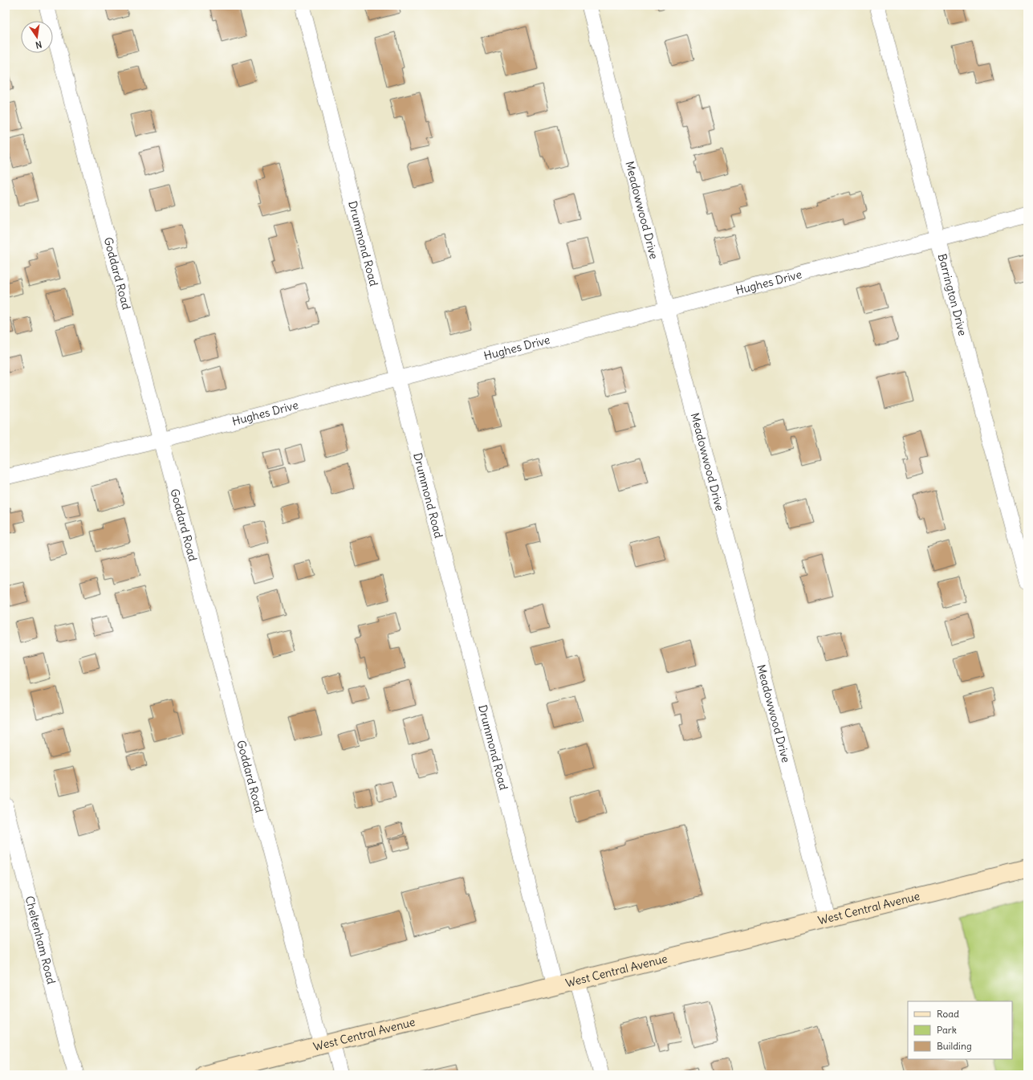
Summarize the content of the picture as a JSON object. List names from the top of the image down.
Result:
{
  "streets": {
    "main road": ["West Central Avenue"],
    "street": [
      "Meadowwood Drive",
      "Drummond Road",
      "Goddard Road",
      "Hughes Drive",
      "Barrington Drive",
      "Cheltenham Road"
    ]
  },
  "crossings": [
    ["Meadowwood Drive", "Hughes Drive"],
    ["Meadowwood Drive", "West Central Avenue"],
    ["Drummond Road", "Hughes Drive"],
    ["Drummond Road", "West Central Avenue"],
    ["Goddard Road", "Hughes Drive"],
    ["Goddard Road", "West Central Avenue"],
    ["Hughes Drive", "Barrington Drive"]
  ],
  "legend": ["Road", "Park", "Building"],
  "north": "bottom"
}
